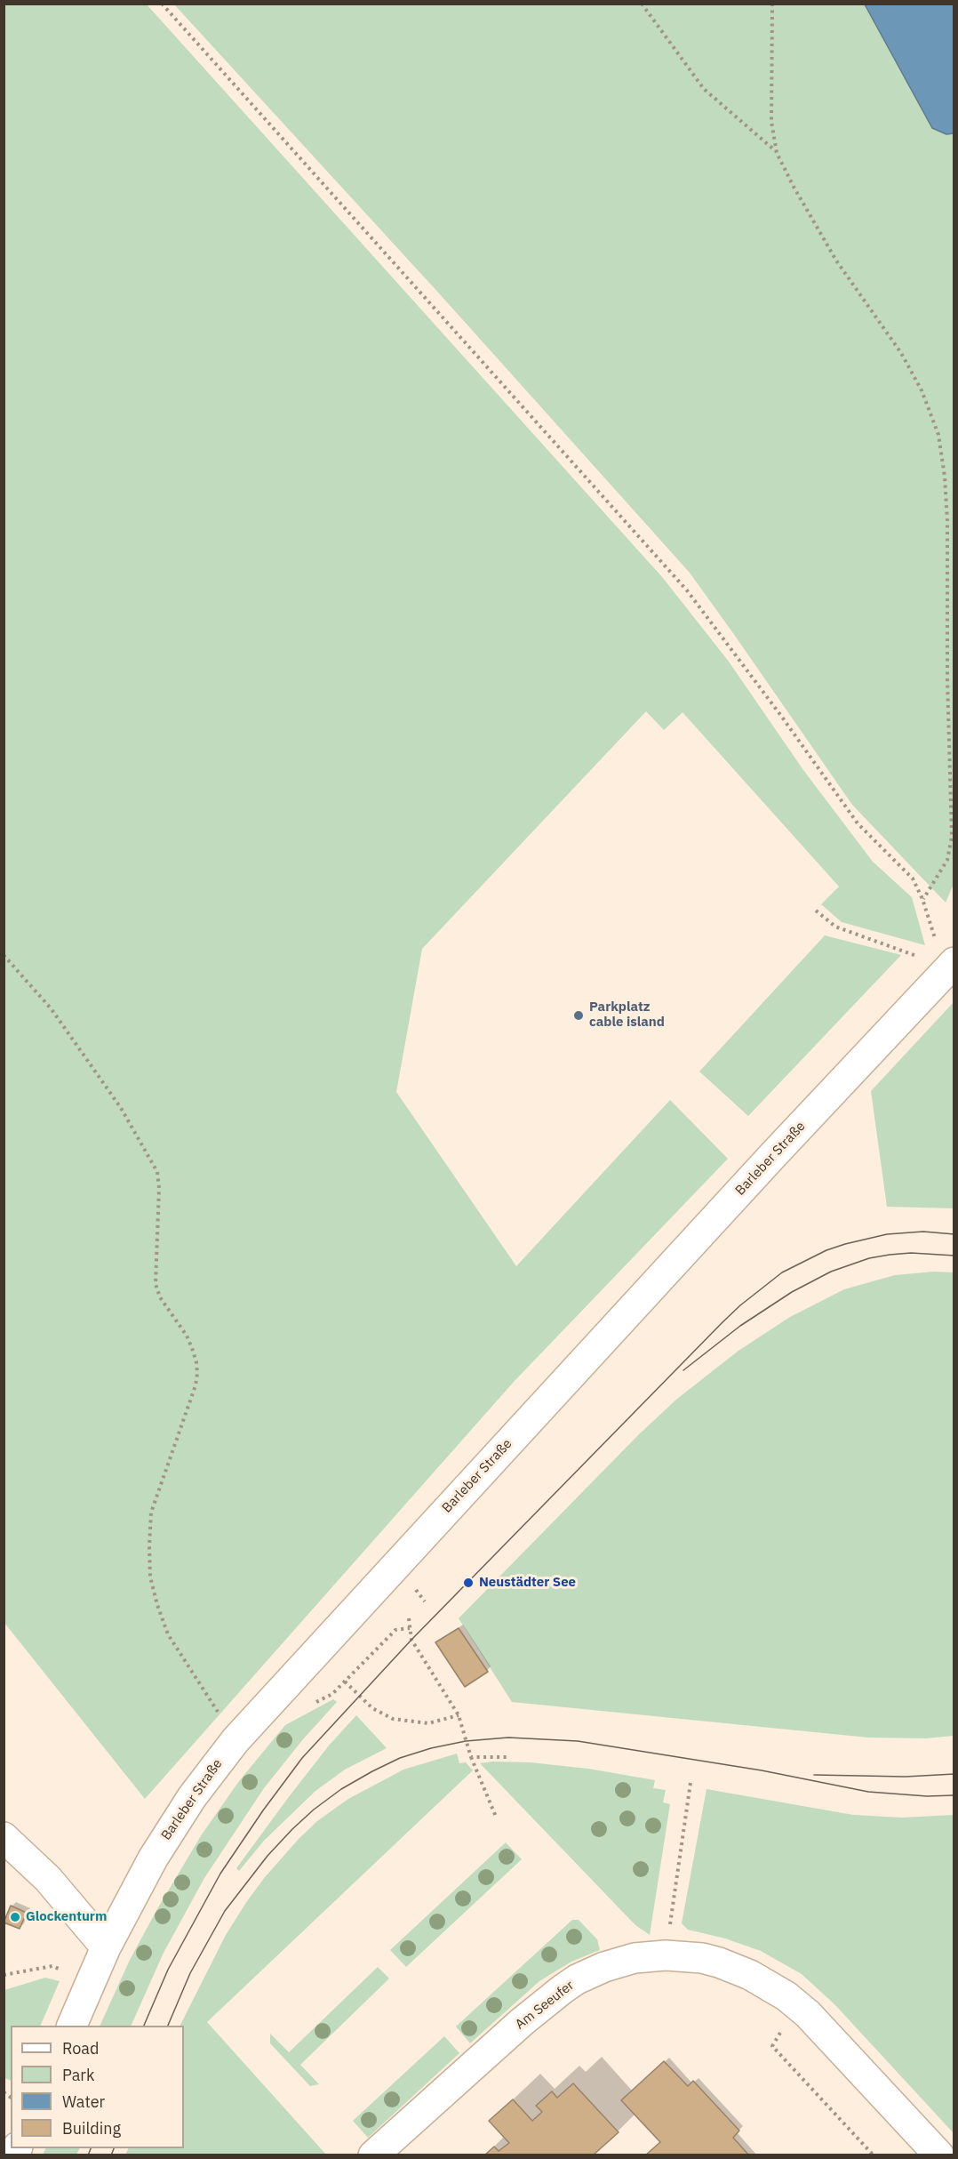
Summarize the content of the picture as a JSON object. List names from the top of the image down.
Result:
{
  "streets": {
    "street": ["Barleber Straße", "Am Seeufer"]
  },
  "places": ["Parkplatz cable island", "Neustädter See", "Glockenturm"],
  "legend": [
    "Road",
    "Park",
    "Water",
    "Building"
  ]
}
